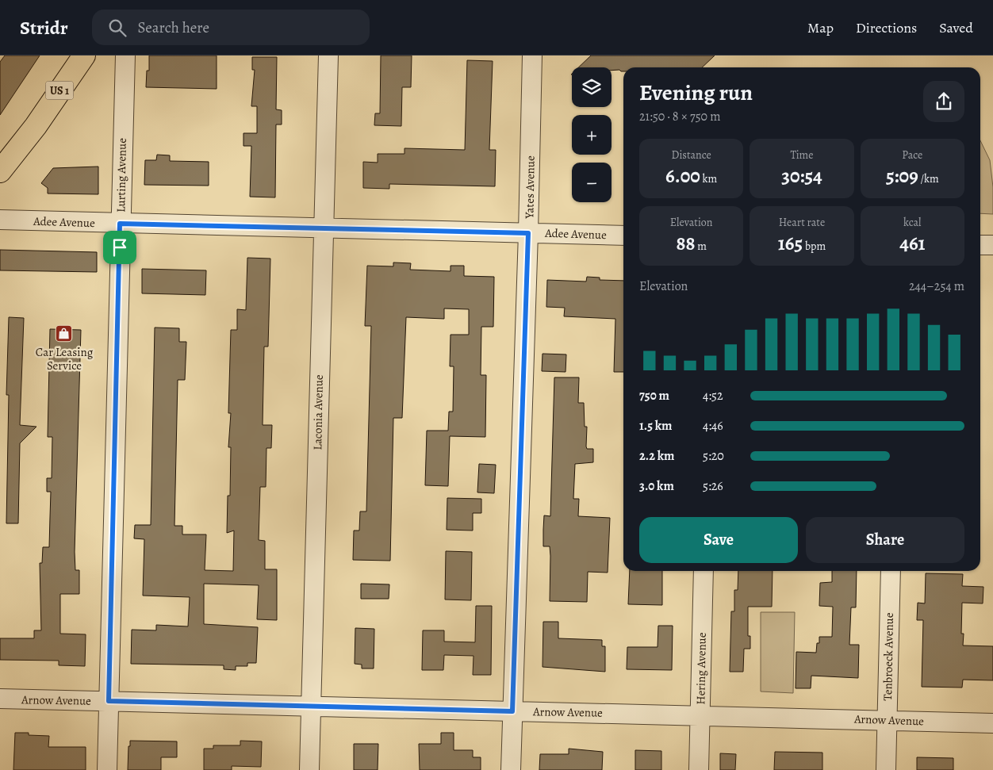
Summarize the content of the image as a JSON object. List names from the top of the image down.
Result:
{
  "streets": {
    "main road": ["US 1"],
    "street": [
      "Lurting Avenue",
      "Yates Avenue",
      "Adee Avenue",
      "Laconia Avenue",
      "Tenbroeck Avenue",
      "Hering Avenue",
      "Arnow Avenue"
    ]
  },
  "crossings": [
    ["Lurting Avenue", "Adee Avenue"],
    ["Lurting Avenue", "Arnow Avenue"],
    ["Yates Avenue", "Adee Avenue"],
    ["Yates Avenue", "Arnow Avenue"],
    ["Adee Avenue", "Laconia Avenue"],
    ["Laconia Avenue", "Arnow Avenue"],
    ["Tenbroeck Avenue", "Arnow Avenue"],
    ["Hering Avenue", "Arnow Avenue"]
  ],
  "places": {
    "shop": ["Car Leasing Service"]
  },
  "page": {
    "header": "Stridr",
    "search": "Search here",
    "nav": ["Map", "Directions", "Saved"],
    "map_buttons": ["+", "−"],
    "heading": ["Evening run", "21:50 · 8 × 750 m"],
    "stats": [
      ["Distance", "6.00 km"],
      ["Time", "30:54"],
      ["Pace", "5:09 /km"],
      ["Elevation", "88 m"],
      ["Heart rate", "165 bpm"],
      ["kcal", "461"]
    ],
    "chart": ["Elevation", "244–254 m"],
    "list": [
      {
        "name": "750 m",
        "note": "4:52"
      },
      {
        "name": "1.5 km",
        "note": "4:46"
      },
      {
        "name": "2.2 km",
        "note": "5:20"
      },
      {
        "name": "3.0 km",
        "note": "5:26"
      }
    ],
    "buttons": ["Save", "Share"]
  }
}
